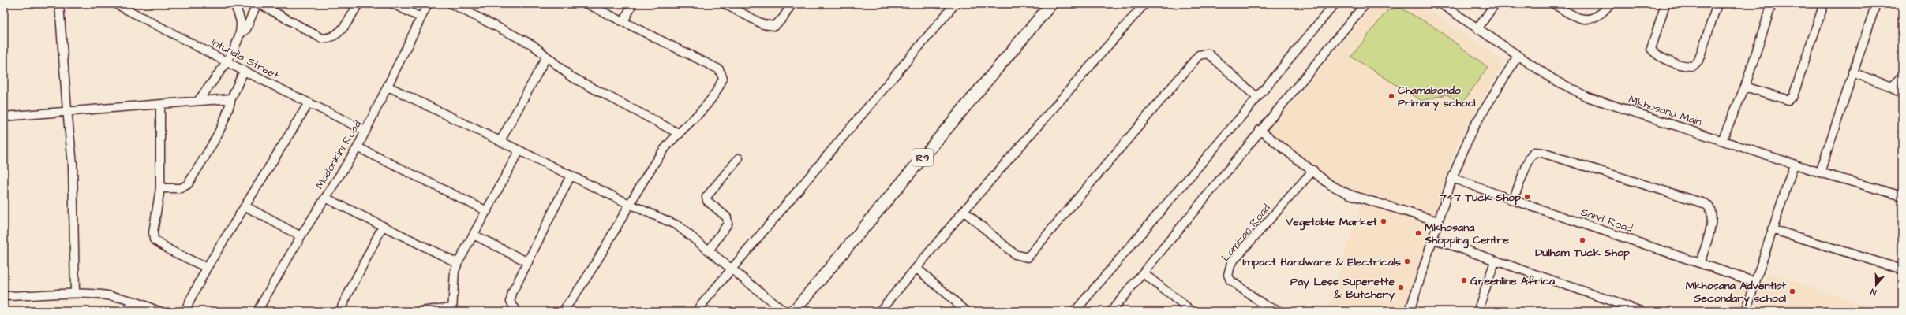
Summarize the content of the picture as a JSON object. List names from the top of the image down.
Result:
{
  "streets": {
    "highway": ["R9"],
    "street": [
      "Intundla Street",
      "Mkhosana Main",
      "Madonkini Road",
      "Sand Road",
      "Lamizan Road"
    ]
  },
  "crossings": [
    ["Intundla Street", "Madonkini Road"]
  ],
  "places": [
    "Chamabondo Primary school",
    "747 Tuck Shop",
    "Vegetable Market",
    "Mkhosana Shopping Centre",
    "Dulham Tuck Shop",
    "Impact Hardware & Electricals",
    "Greenline Africa",
    "Pay Less Superette & Butchery",
    "Mkhosana Adventist Secondary school"
  ],
  "north": "bottom"
}
